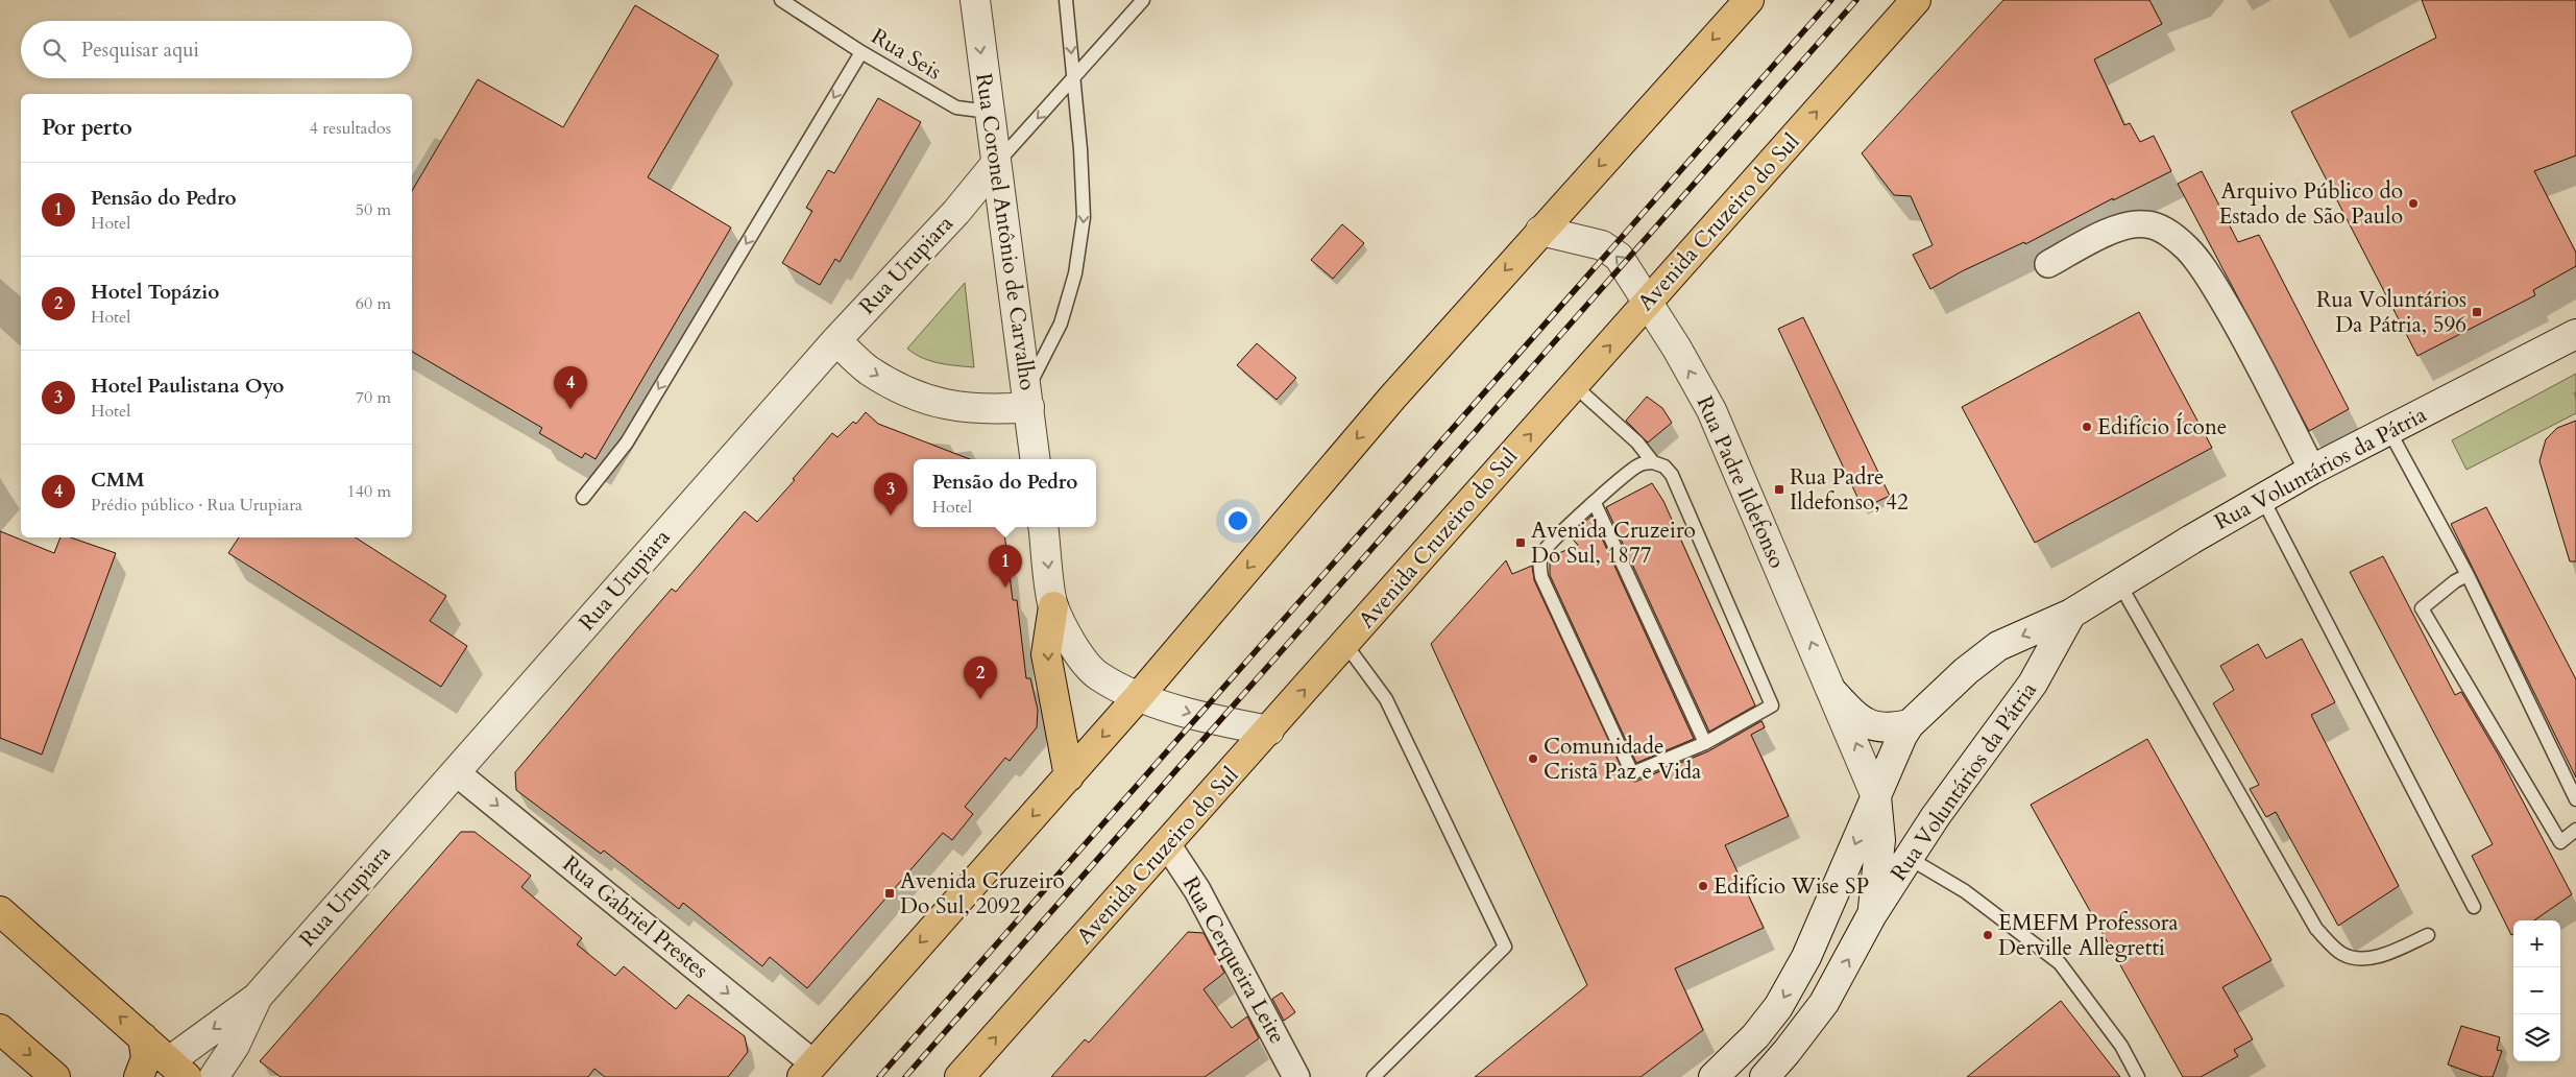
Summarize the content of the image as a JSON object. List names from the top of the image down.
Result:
{
  "streets": {
    "main road": ["Avenida Cruzeiro do Sul"],
    "street": [
      "Rua Coronel Antônio de Carvalho",
      "Rua Urupiara",
      "Rua Voluntários da Pátria",
      "Rua Padre Ildefonso",
      "Rua Gabriel Prestes",
      "Rua Cerqueira Leite"
    ],
    "lane": ["Rua Seis"]
  },
  "crossings": [
    ["Rua Seis", "Rua Coronel Antônio de Carvalho"],
    ["Avenida Cruzeiro do Sul", "Rua Padre Ildefonso"],
    ["Avenida Cruzeiro do Sul", "Rua Cerqueira Leite"],
    ["Rua Coronel Antônio de Carvalho", "Rua Urupiara"],
    ["Rua Urupiara", "Rua Gabriel Prestes"],
    ["Rua Voluntários da Pátria", "Rua Padre Ildefonso"]
  ],
  "one_way": ["Rua Padre Ildefonso", "Rua Gabriel Prestes"],
  "places": {
    "other": [
      "Arquivo Público do Estado de São Paulo",
      "Edifício Ícone",
      "Comunidade Cristã Paz e Vida",
      "Edifício Wise SP",
      "EMEFM Professora Derville Allegretti"
    ],
    "transit": [
      "Rua Voluntários Da Pátria, 596",
      "Rua Padre Ildefonso, 42",
      "Avenida Cruzeiro Do Sul, 1877",
      "Avenida Cruzeiro Do Sul, 2092"
    ]
  },
  "page": {
    "search": "Pesquisar aqui",
    "heading": ["Por perto", "4 resultados"],
    "list": [
      {
        "mark": "1",
        "name": "Pensão do Pedro",
        "note": "Hotel",
        "value": "50 m"
      },
      {
        "mark": "2",
        "name": "Hotel Topázio",
        "note": "Hotel",
        "value": "60 m"
      },
      {
        "mark": "3",
        "name": "Hotel Paulistana Oyo",
        "note": "Hotel",
        "value": "70 m"
      },
      {
        "mark": "4",
        "name": "CMM",
        "note": "Prédio público · Rua Urupiara",
        "value": "140 m"
      }
    ],
    "pins": [
      "4",
      "3",
      "1",
      "2"
    ],
    "popup": ["Pensão do Pedro", "Hotel"],
    "map_buttons": ["+", "−"]
  }
}
